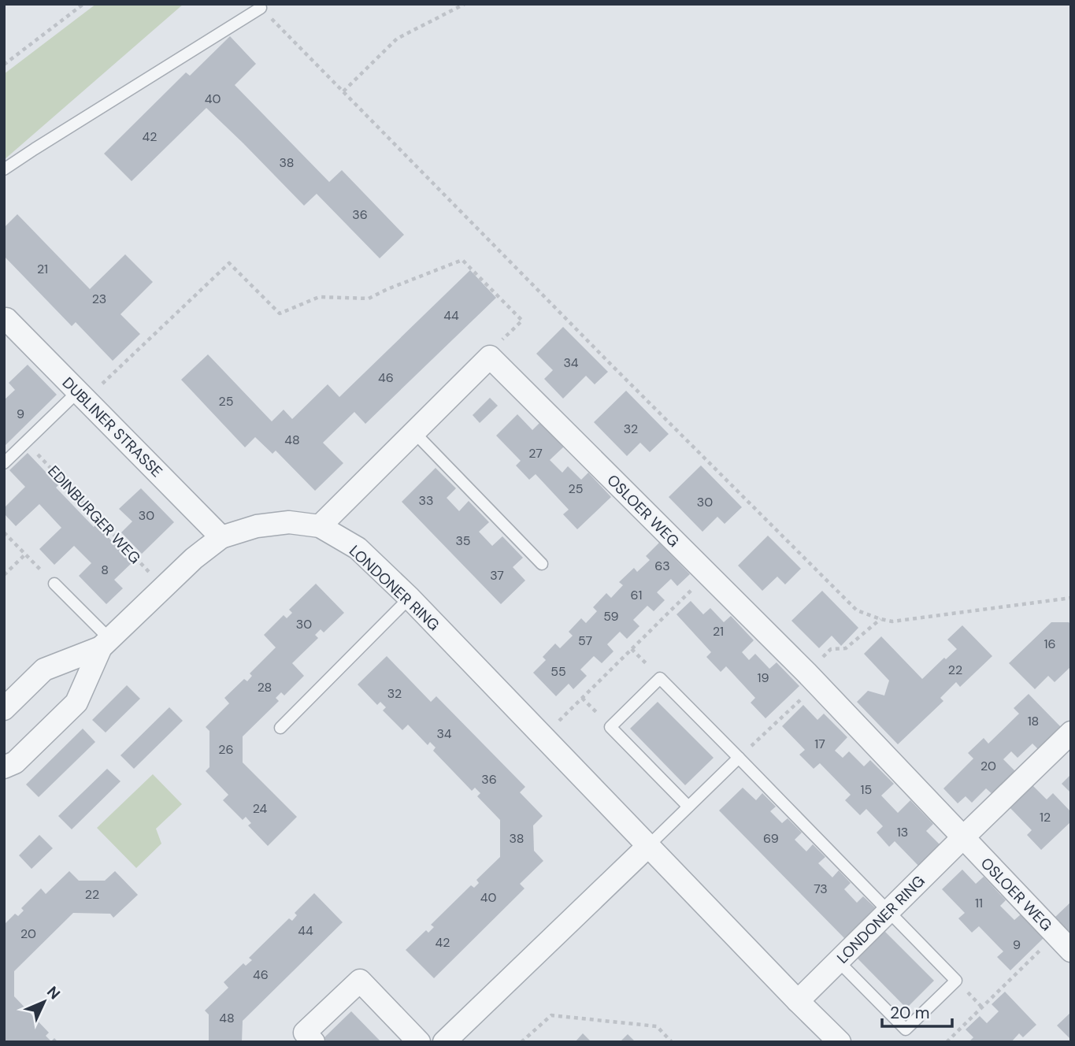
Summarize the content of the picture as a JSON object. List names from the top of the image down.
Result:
{
  "streets": {
    "street": ["DUBLINER STRASSE", "OSLOER WEG", "LONDONER RING"],
    "path": ["EDINBURGER WEG"]
  },
  "crossings": [
    ["DUBLINER STRASSE", "LONDONER RING"],
    ["OSLOER WEG", "LONDONER RING"],
    ["EDINBURGER WEG", "LONDONER RING"]
  ],
  "house_numbers": [
    "40",
    "42",
    "38",
    "36",
    "21",
    "23",
    "44",
    "34",
    "46",
    "25",
    "9",
    "32",
    "48",
    "27",
    "25",
    "33",
    "30",
    "30",
    "35",
    "63",
    "8",
    "37",
    "61",
    "59",
    "30",
    "21",
    "57",
    "16",
    "22",
    "55",
    "19",
    "28",
    "32",
    "18",
    "34",
    "17",
    "26",
    "20",
    "36",
    "15",
    "24",
    "12",
    "13",
    "38",
    "69",
    "73",
    "22",
    "40",
    "11",
    "44",
    "20",
    "42",
    "9",
    "46",
    "48"
  ],
  "scale_bar": "20 m",
  "north": "top right"
}
